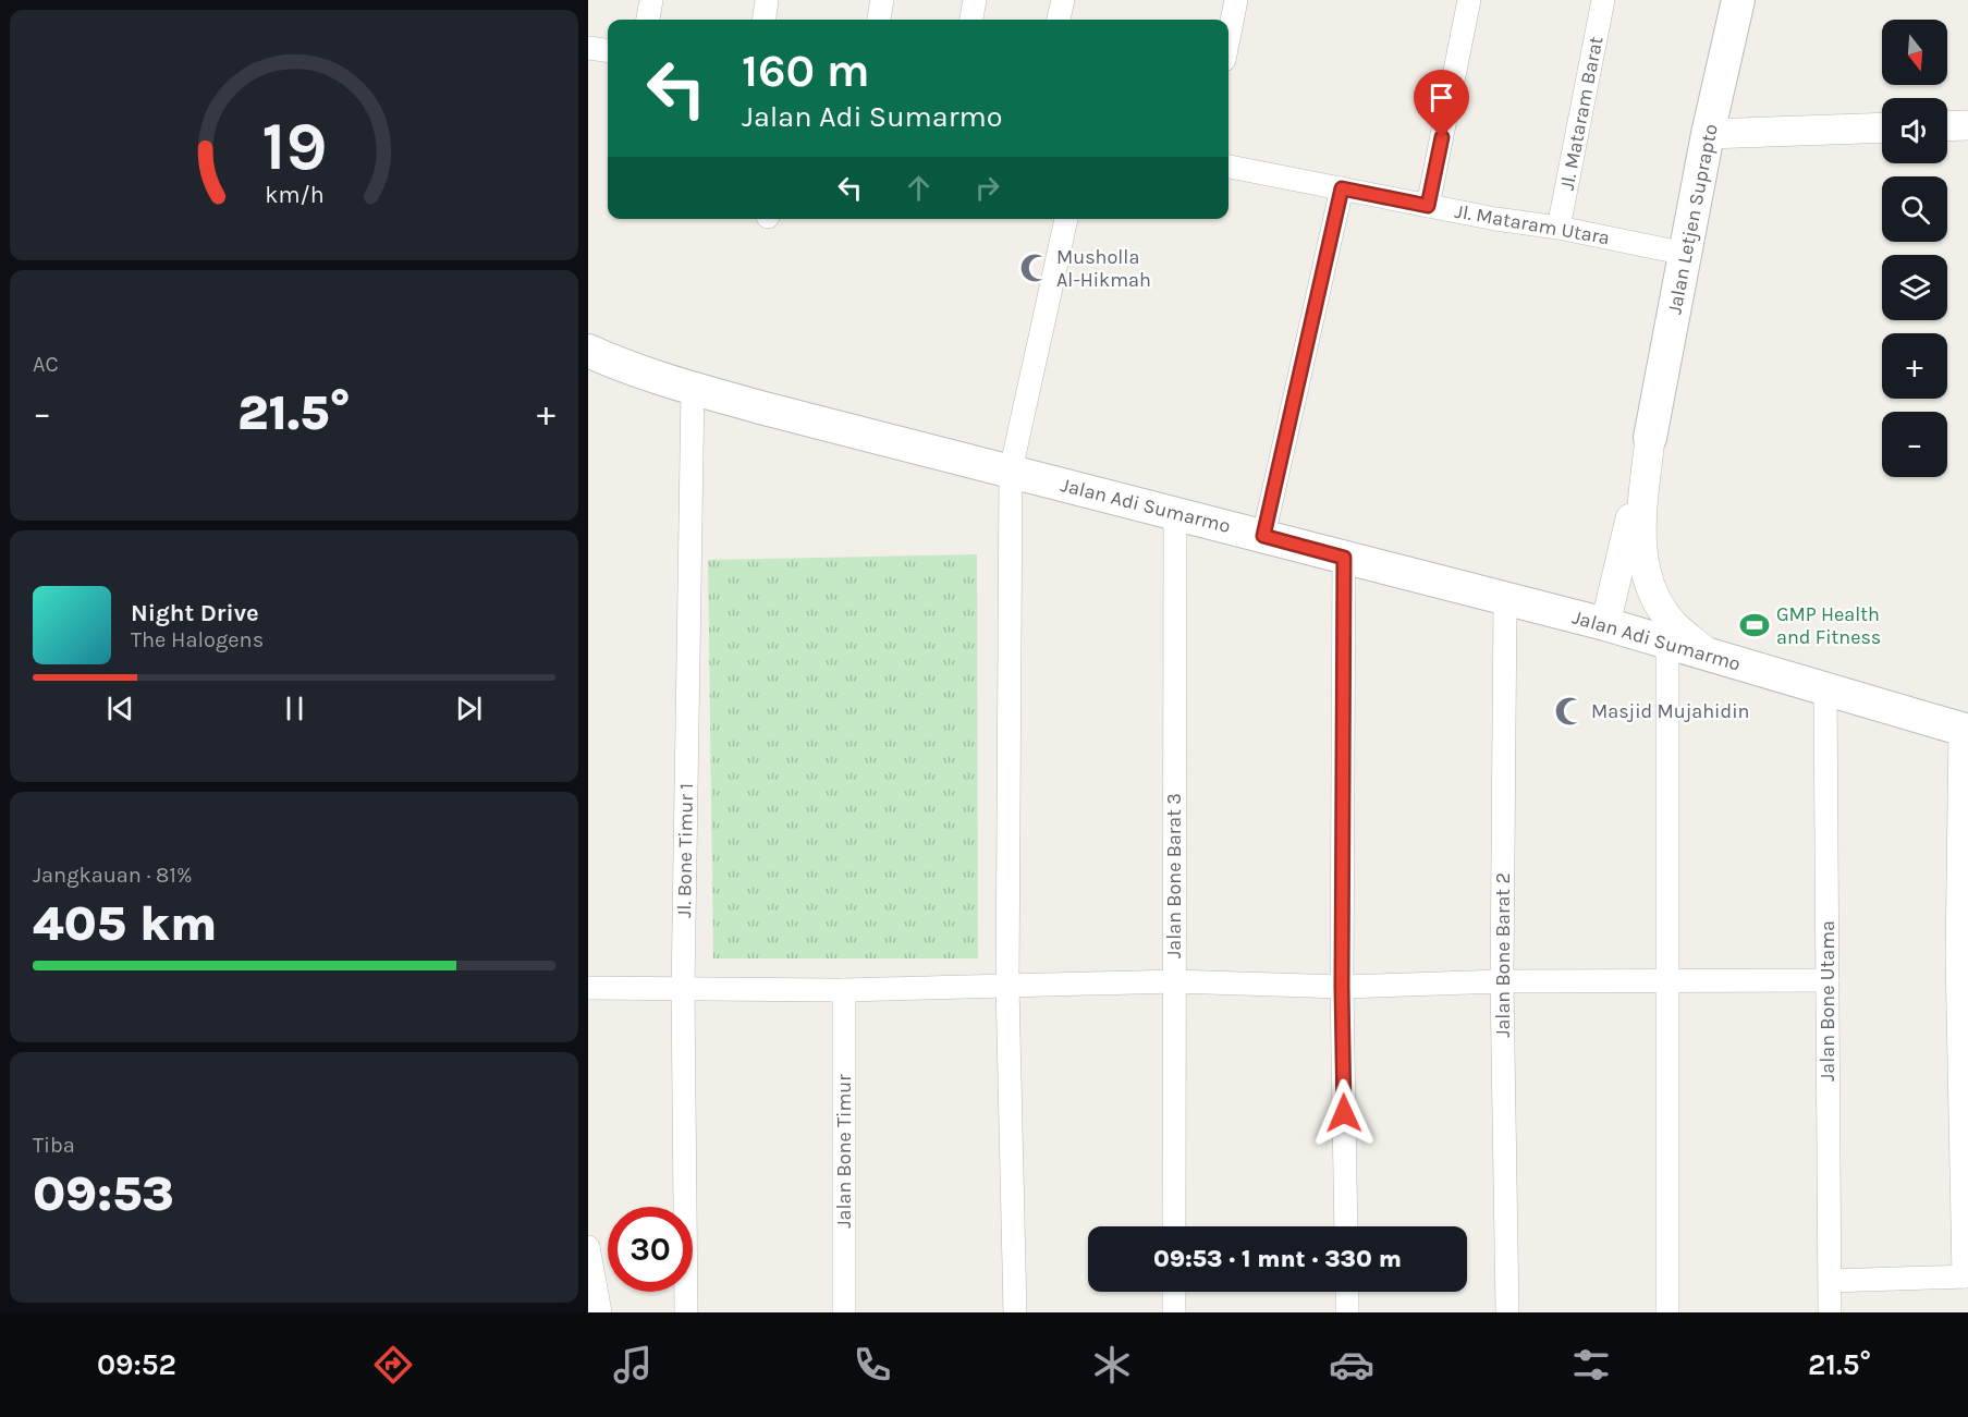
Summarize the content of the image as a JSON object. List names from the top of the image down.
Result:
{
  "streets": {
    "main road": ["Jalan Letjen Suprapto", "Jalan Adi Sumarmo"],
    "street": [
      "Jl. Mataram Barat",
      "Jl. Mataram Utara",
      "Jl. Bone Timur 1",
      "Jalan Bone Barat 3",
      "Jalan Bone Barat 2",
      "Jalan Bone Utama",
      "Jalan Bone Timur"
    ]
  },
  "crossings": [
    ["Jl. Mataram Barat", "Jl. Mataram Utara"],
    ["Jalan Letjen Suprapto", "Jl. Mataram Utara"],
    ["Jalan Adi Sumarmo", "Jl. Bone Timur 1"],
    ["Jalan Adi Sumarmo", "Jalan Bone Barat 3"],
    ["Jalan Adi Sumarmo", "Jalan Bone Barat 2"],
    ["Jalan Adi Sumarmo", "Jalan Bone Utama"]
  ],
  "places": {
    "mosque": ["Musholla Al-Hikmah", "Masjid Mujahidin"],
    "sports": ["GMP Health and Fitness"]
  },
  "north": "bottom",
  "page": {
    "map_buttons": ["+", "−"],
    "turn": ["160 m", "Jalan Adi Sumarmo"],
    "tile": [
      "AC",
      ["Jangkauan · 81%", "405 km"],
      ["Tiba", "09:53"]
    ],
    "heat": ["−", "21.5°", "+"],
    "song": ["Night Drive", "The Halogens"],
    "limit": "30",
    "trip": "09:53 · 1 mnt · 330 m",
    "tabs": ["09:52", "21.5°"],
    "gauge": ["19", "km/h"]
  }
}
